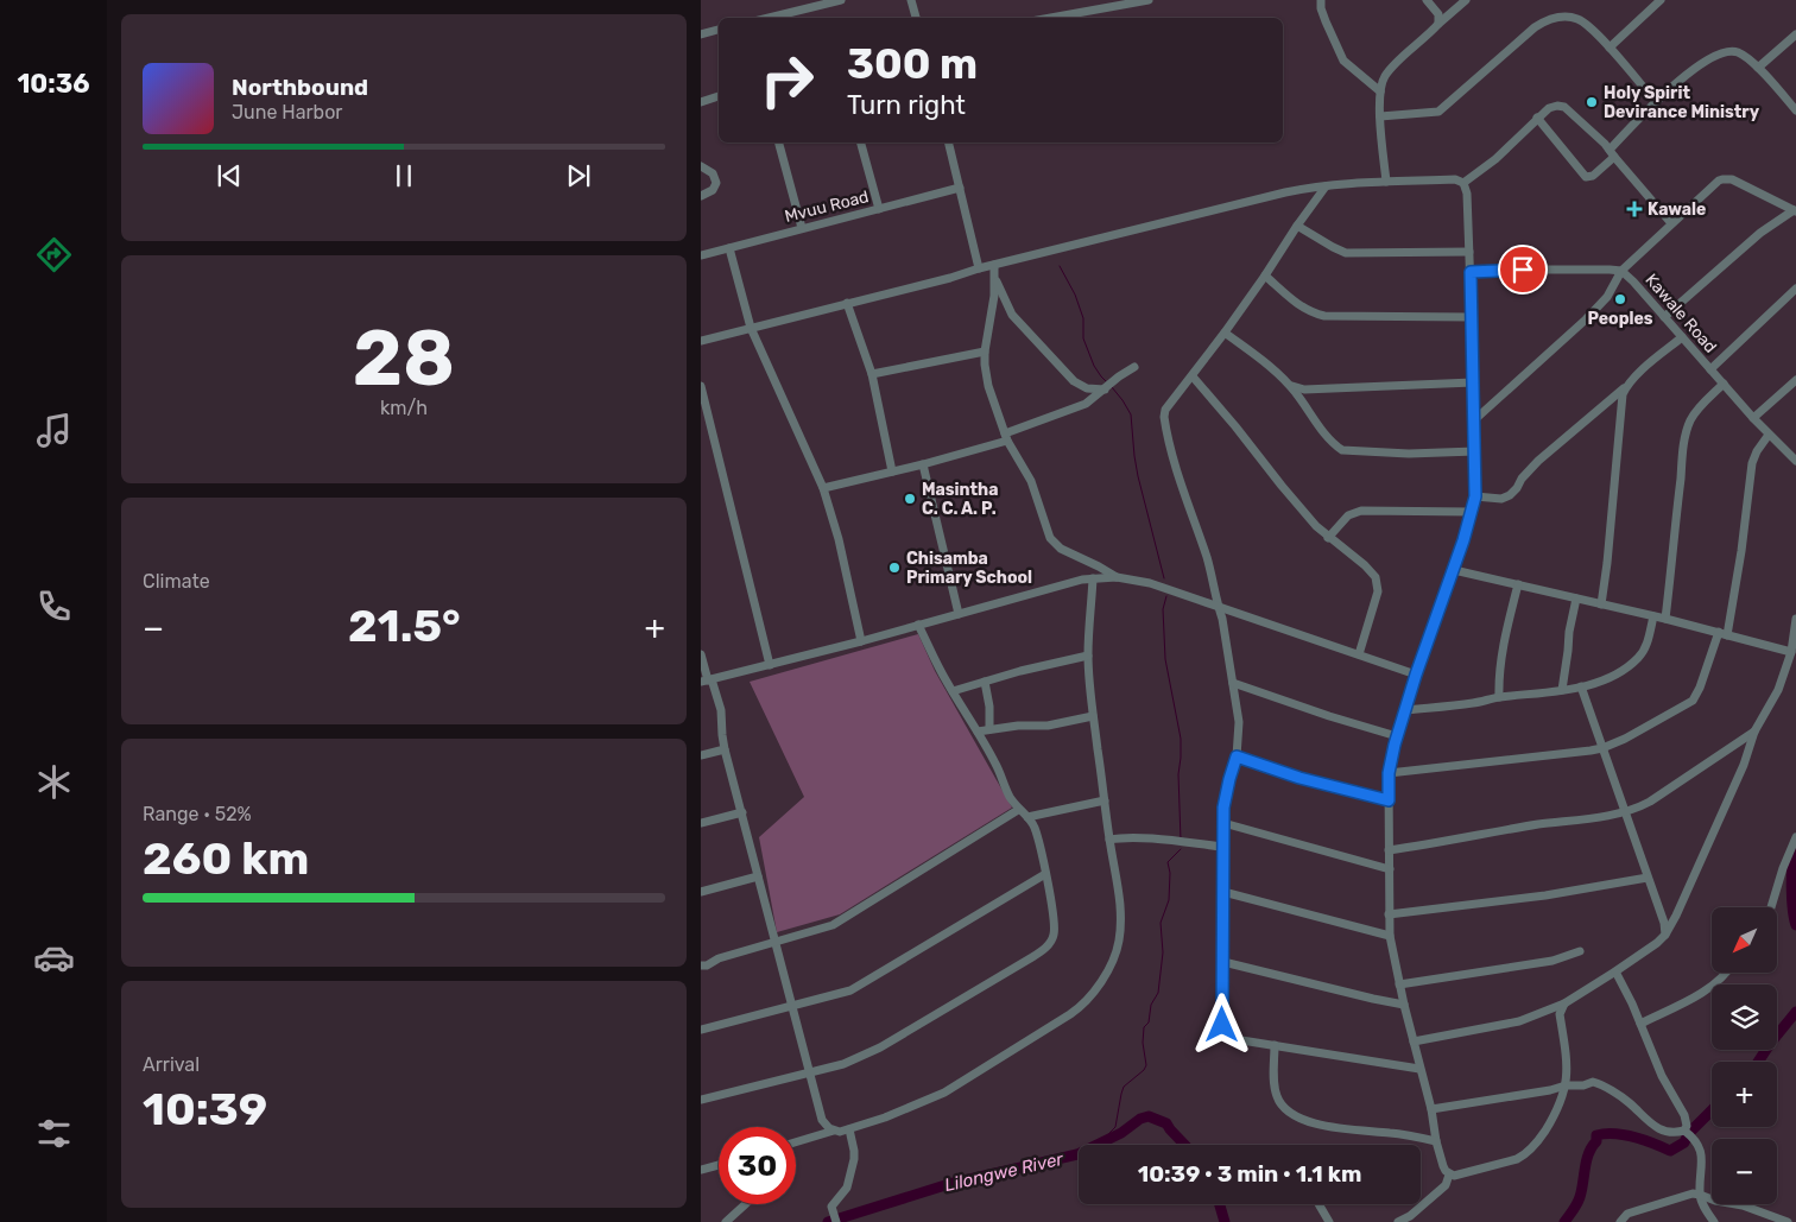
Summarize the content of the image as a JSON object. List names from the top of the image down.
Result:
{
  "streets": {
    "street": ["Mvuu Road", "Kawale Road"]
  },
  "water": ["Lilongwe River"],
  "places": {
    "other": [
      "Holy Spirit Devirance Ministry",
      "Peoples",
      "Masintha C. C. A. P.",
      "Chisamba Primary School"
    ],
    "health": ["Kawale"]
  },
  "north": "bottom left",
  "page": {
    "tabs": "10:36",
    "turn": ["300 m", "Turn right"],
    "song": ["Northbound", "June Harbor"],
    "tile": [
      ["28", "km/h"],
      "Climate",
      ["Range · 52%", "260 km"],
      ["Arrival", "10:39"]
    ],
    "heat": ["−", "21.5°", "+"],
    "map_buttons": ["+", "−"],
    "limit": "30",
    "trip": "10:39 · 3 min · 1.1 km"
  }
}
